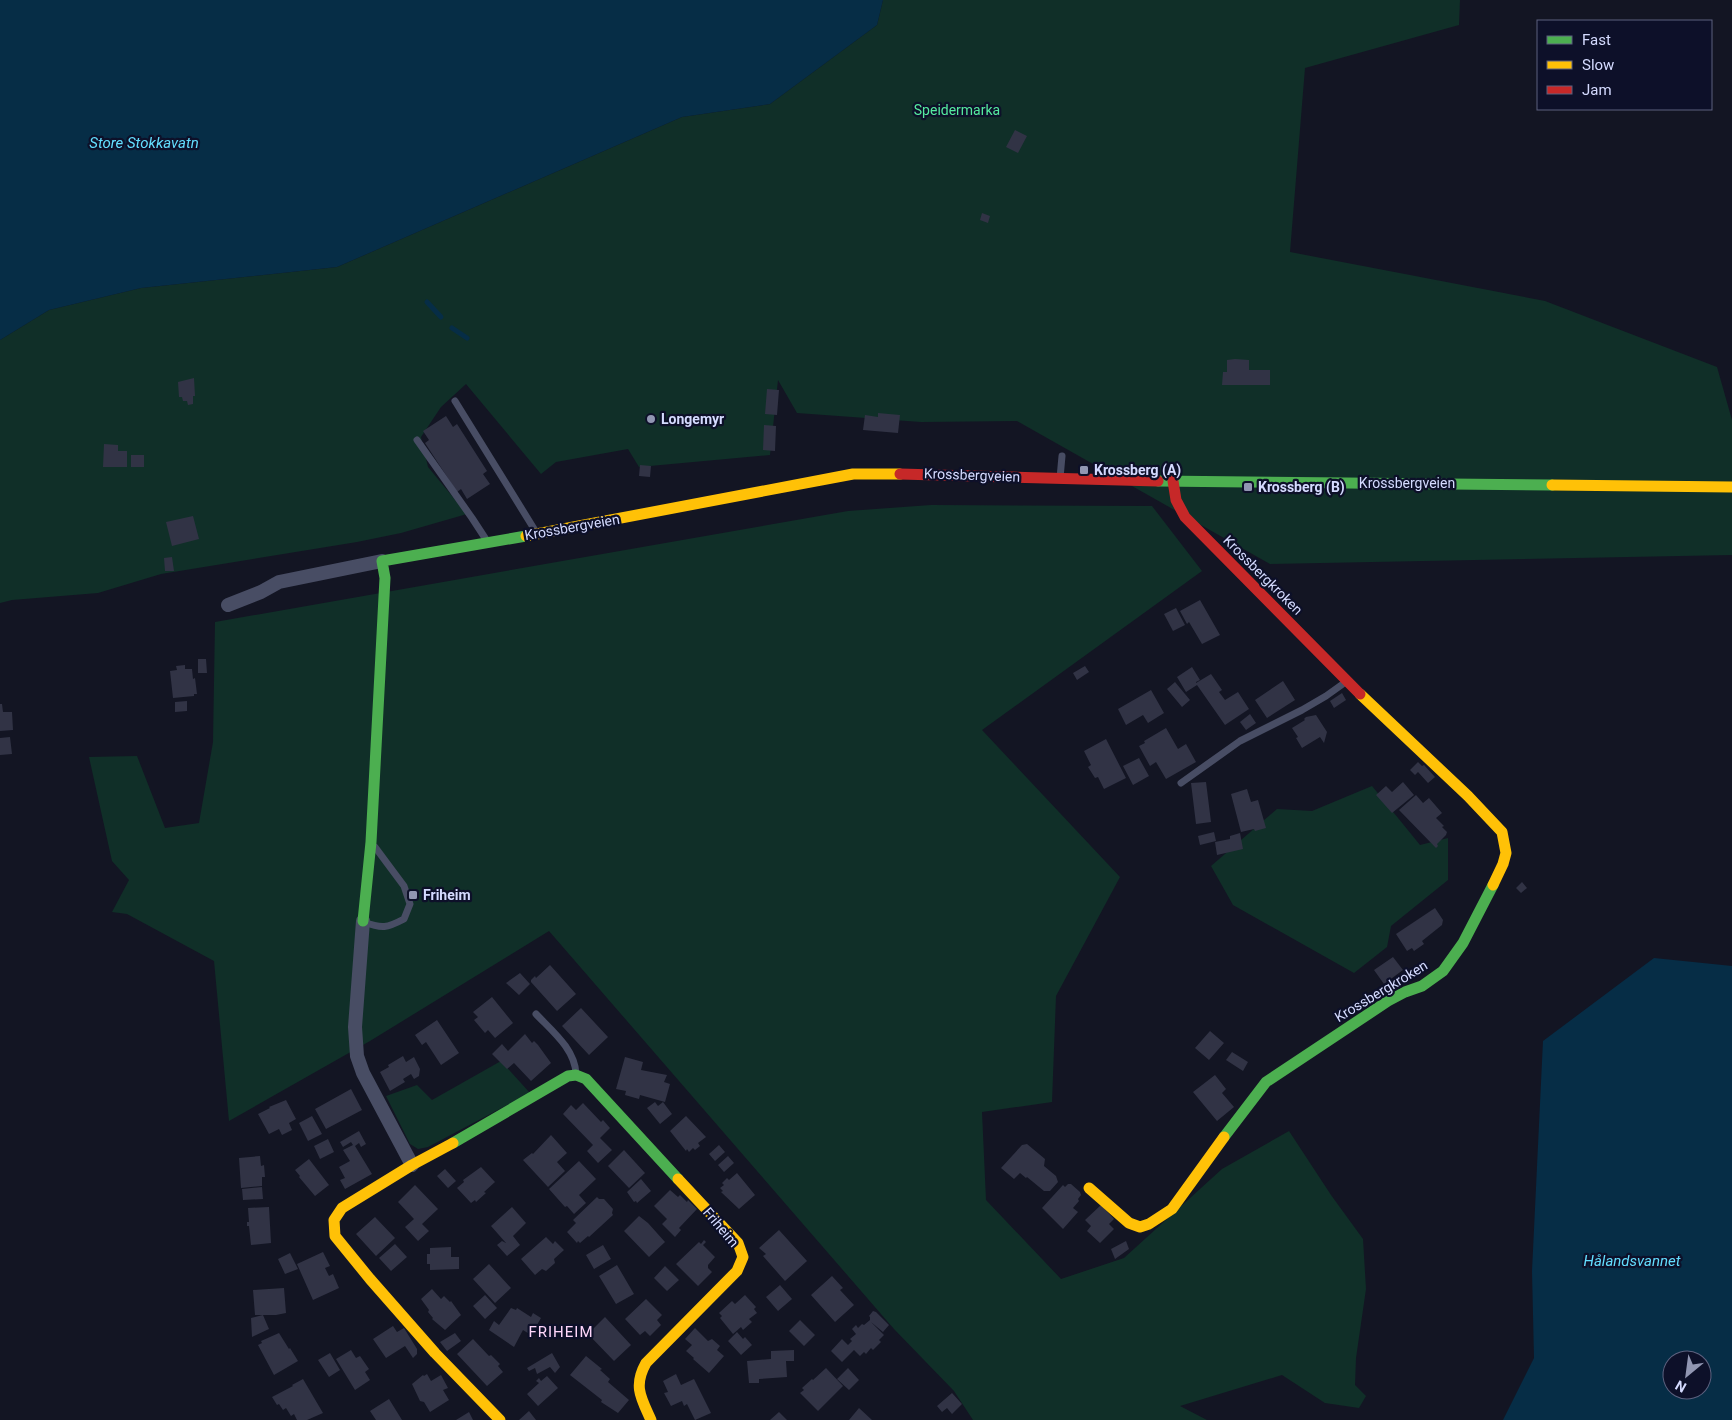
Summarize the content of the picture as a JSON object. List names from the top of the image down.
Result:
{
  "streets": {
    "street": ["Krossbergveien", "Krossbergkroken", "Friheim"]
  },
  "crossings": [
    ["Krossbergveien", "Krossbergkroken"]
  ],
  "districts": ["FRIHEIM"],
  "water": ["Store Stokkavatn", "Hålandsvannet"],
  "parks": ["Speidermarka"],
  "places": {
    "other": ["Longemyr"],
    "transit": ["Krossberg (A)", "Krossberg (B)", "Friheim"]
  },
  "legend": ["Fast", "Slow", "Jam"],
  "north": "bottom left"
}
